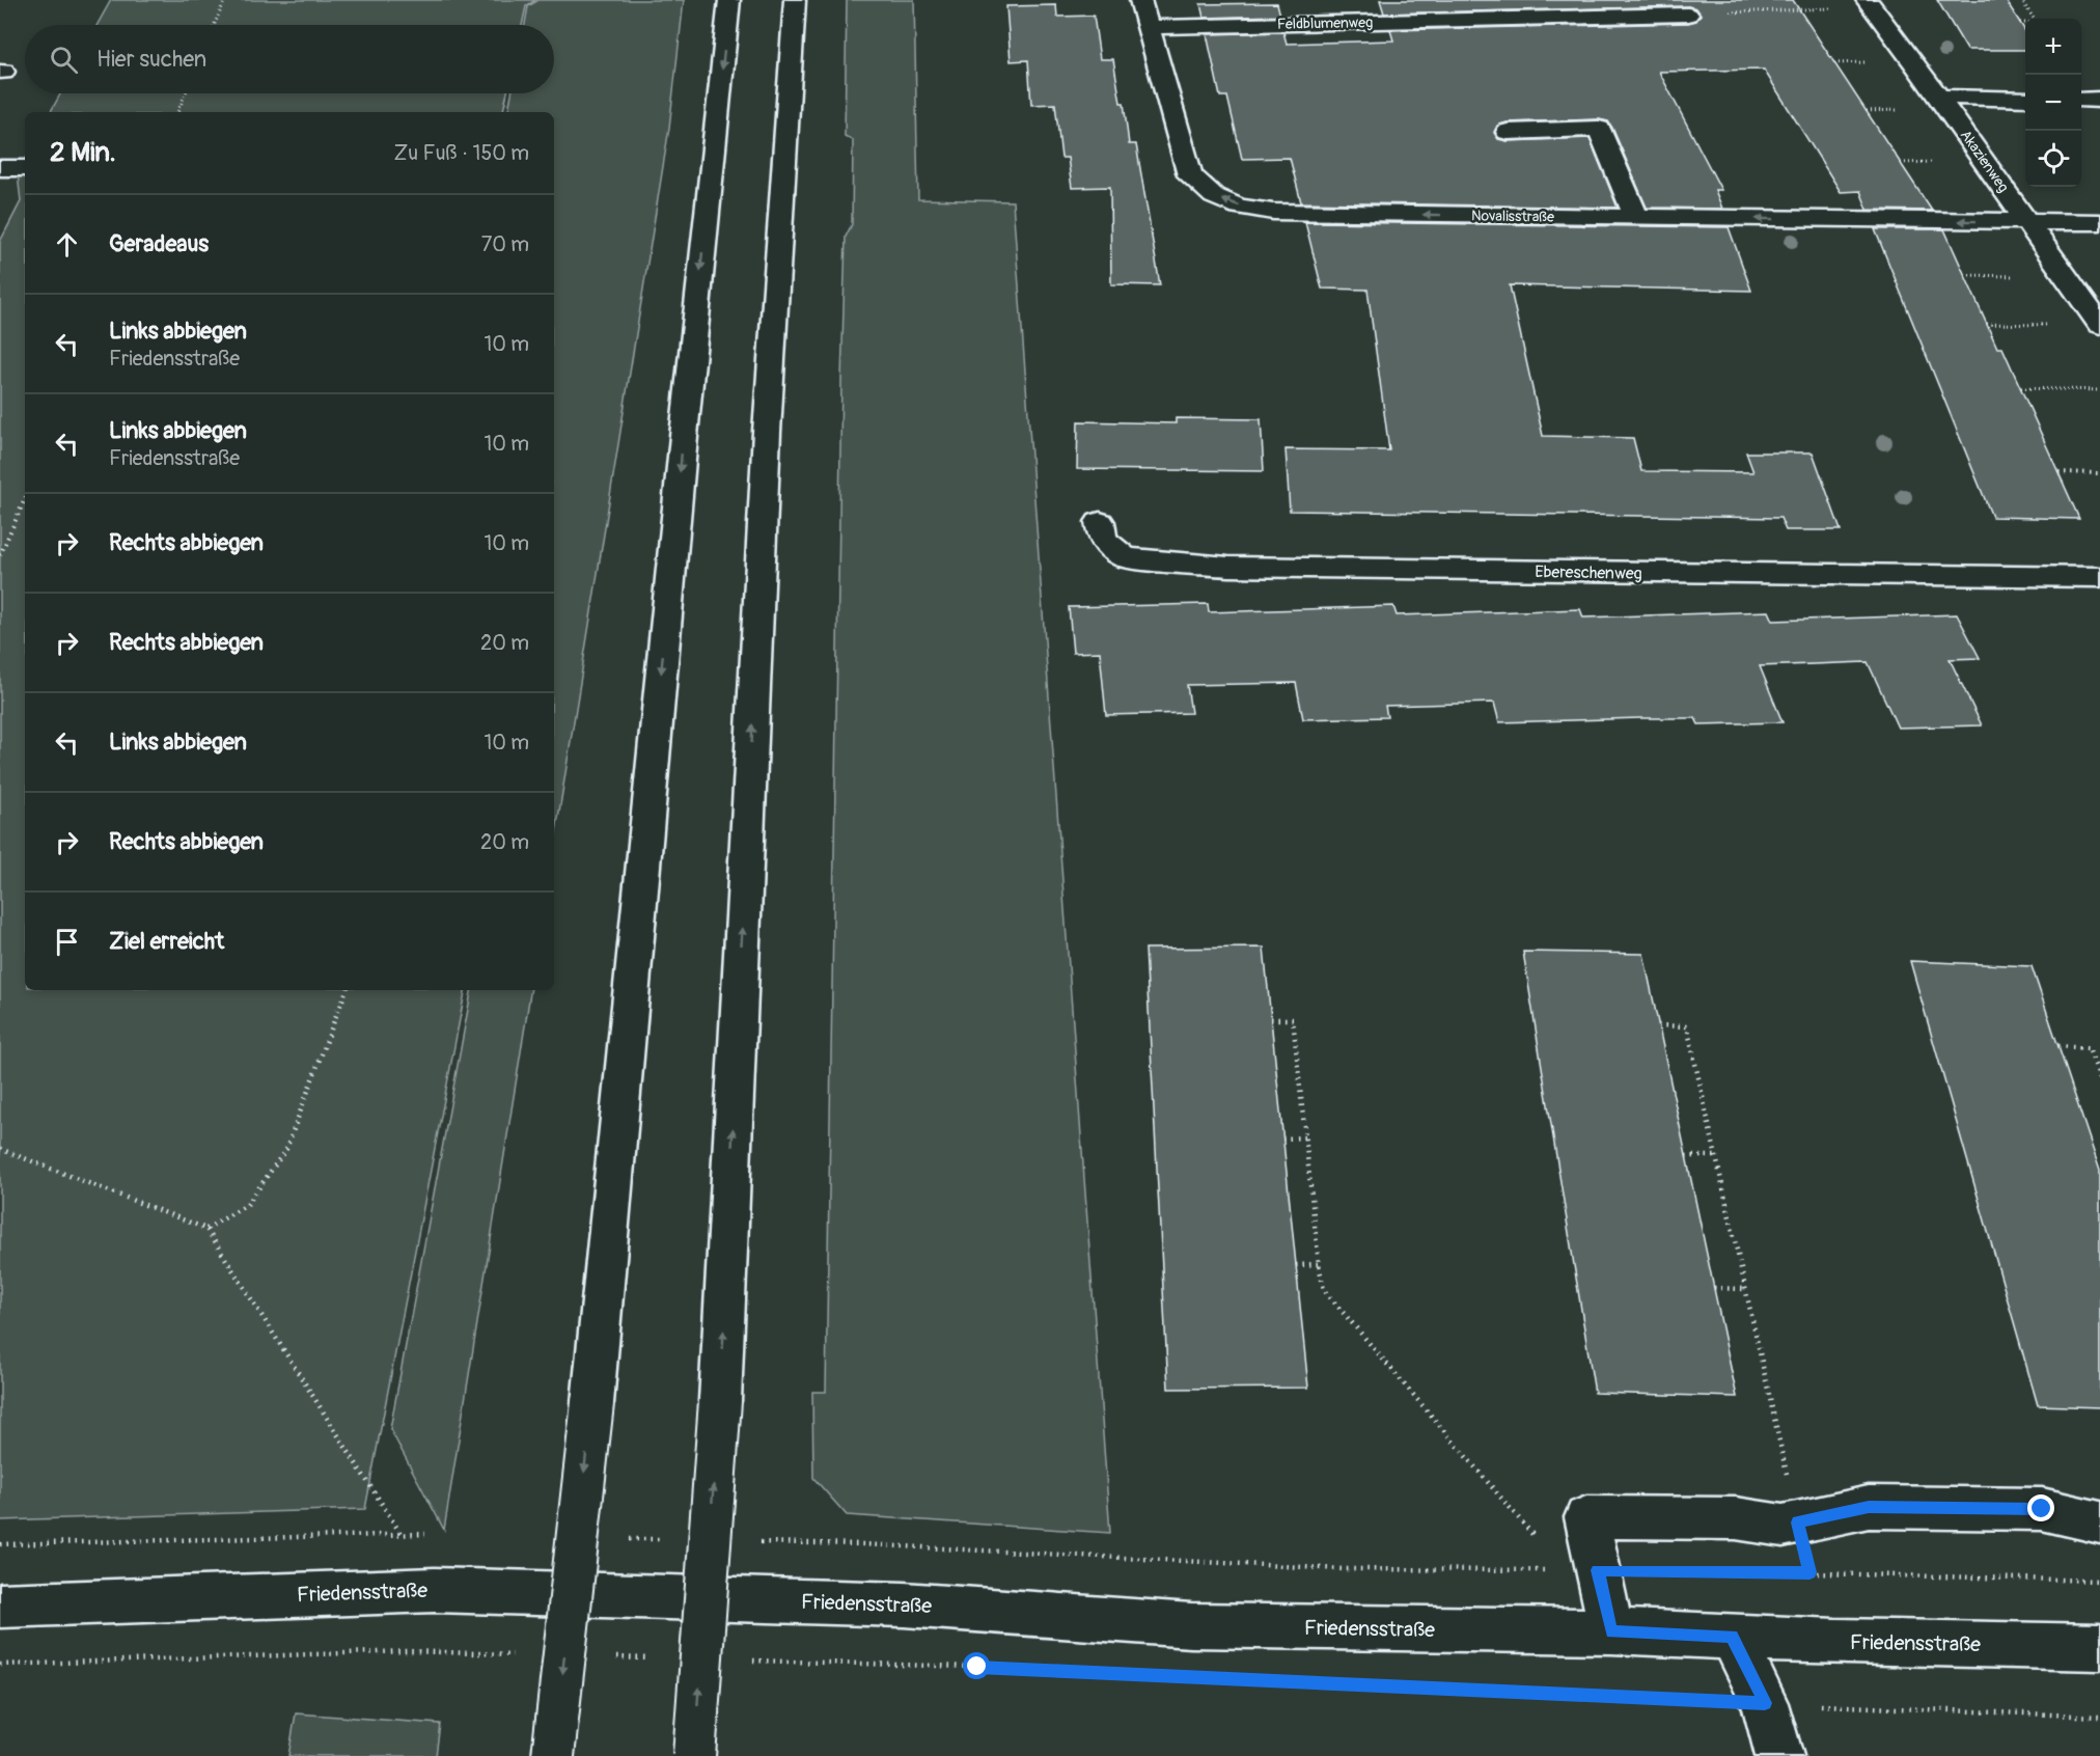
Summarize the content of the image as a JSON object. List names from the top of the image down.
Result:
{
  "streets": {
    "main road": [
      "Feldblumenweg",
      "Akazienweg",
      "Novalisstraße",
      "Ebereschenweg",
      "Friedensstraße"
    ]
  },
  "crossings": [
    ["Feldblumenweg", "Novalisstraße"],
    ["Akazienweg", "Novalisstraße"]
  ],
  "one_way": ["Novalisstraße"],
  "page": {
    "map_buttons": ["+", "−"],
    "search": "Hier suchen",
    "heading": ["2 Min.", "Zu Fuß · 150 m"],
    "list": [
      ["Geradeaus", "70 m"],
      ["Links abbiegen", "Friedensstraße", "10 m"],
      ["Links abbiegen", "Friedensstraße", "10 m"],
      ["Rechts abbiegen", "10 m"],
      ["Rechts abbiegen", "20 m"],
      ["Links abbiegen", "10 m"],
      ["Rechts abbiegen", "20 m"],
      "Ziel erreicht"
    ]
  }
}
